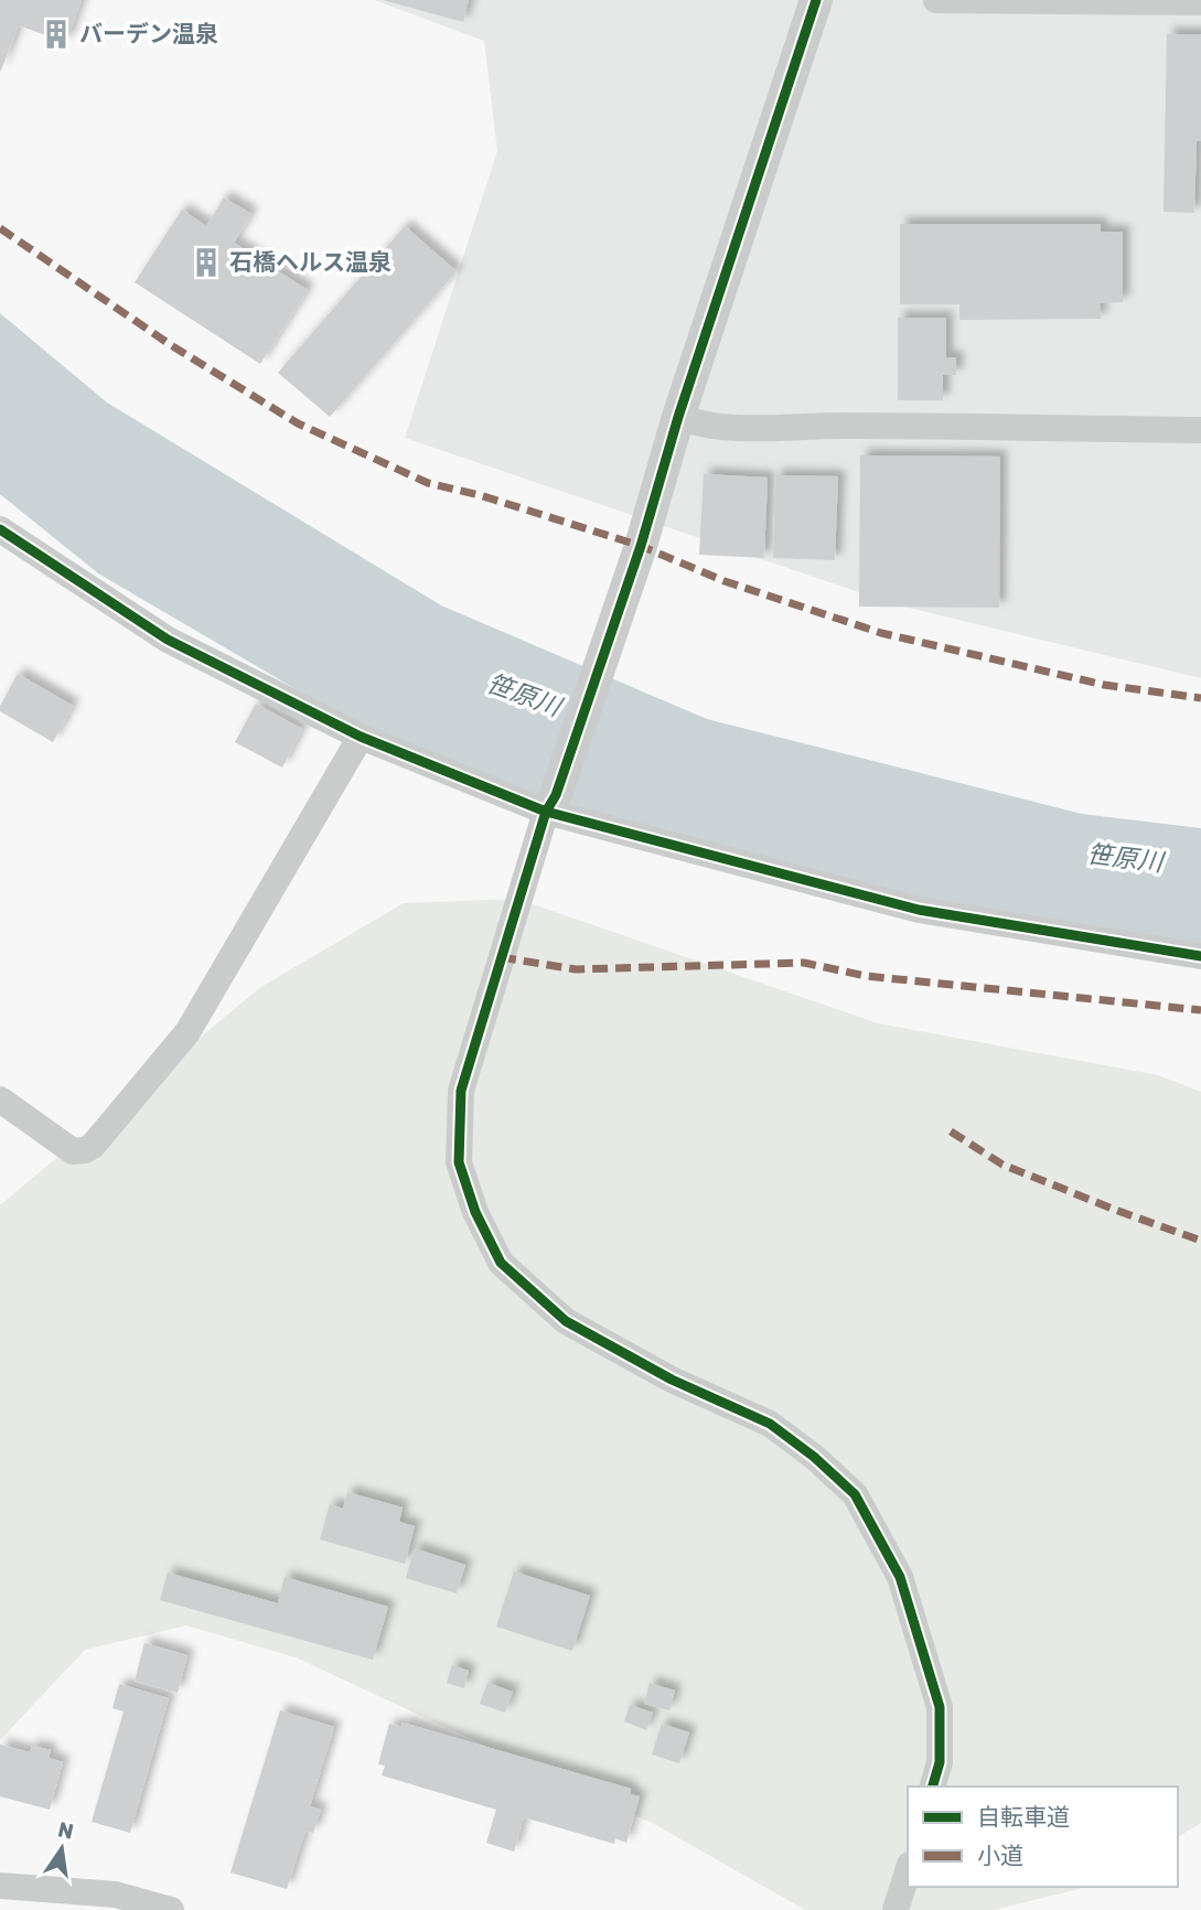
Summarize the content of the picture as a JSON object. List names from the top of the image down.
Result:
{
  "water": ["笹原川"],
  "places": {
    "building": ["バーデン温泉", "石橋ヘルス温泉"]
  },
  "legend": ["自転車道", "小道"],
  "north": "top"
}
